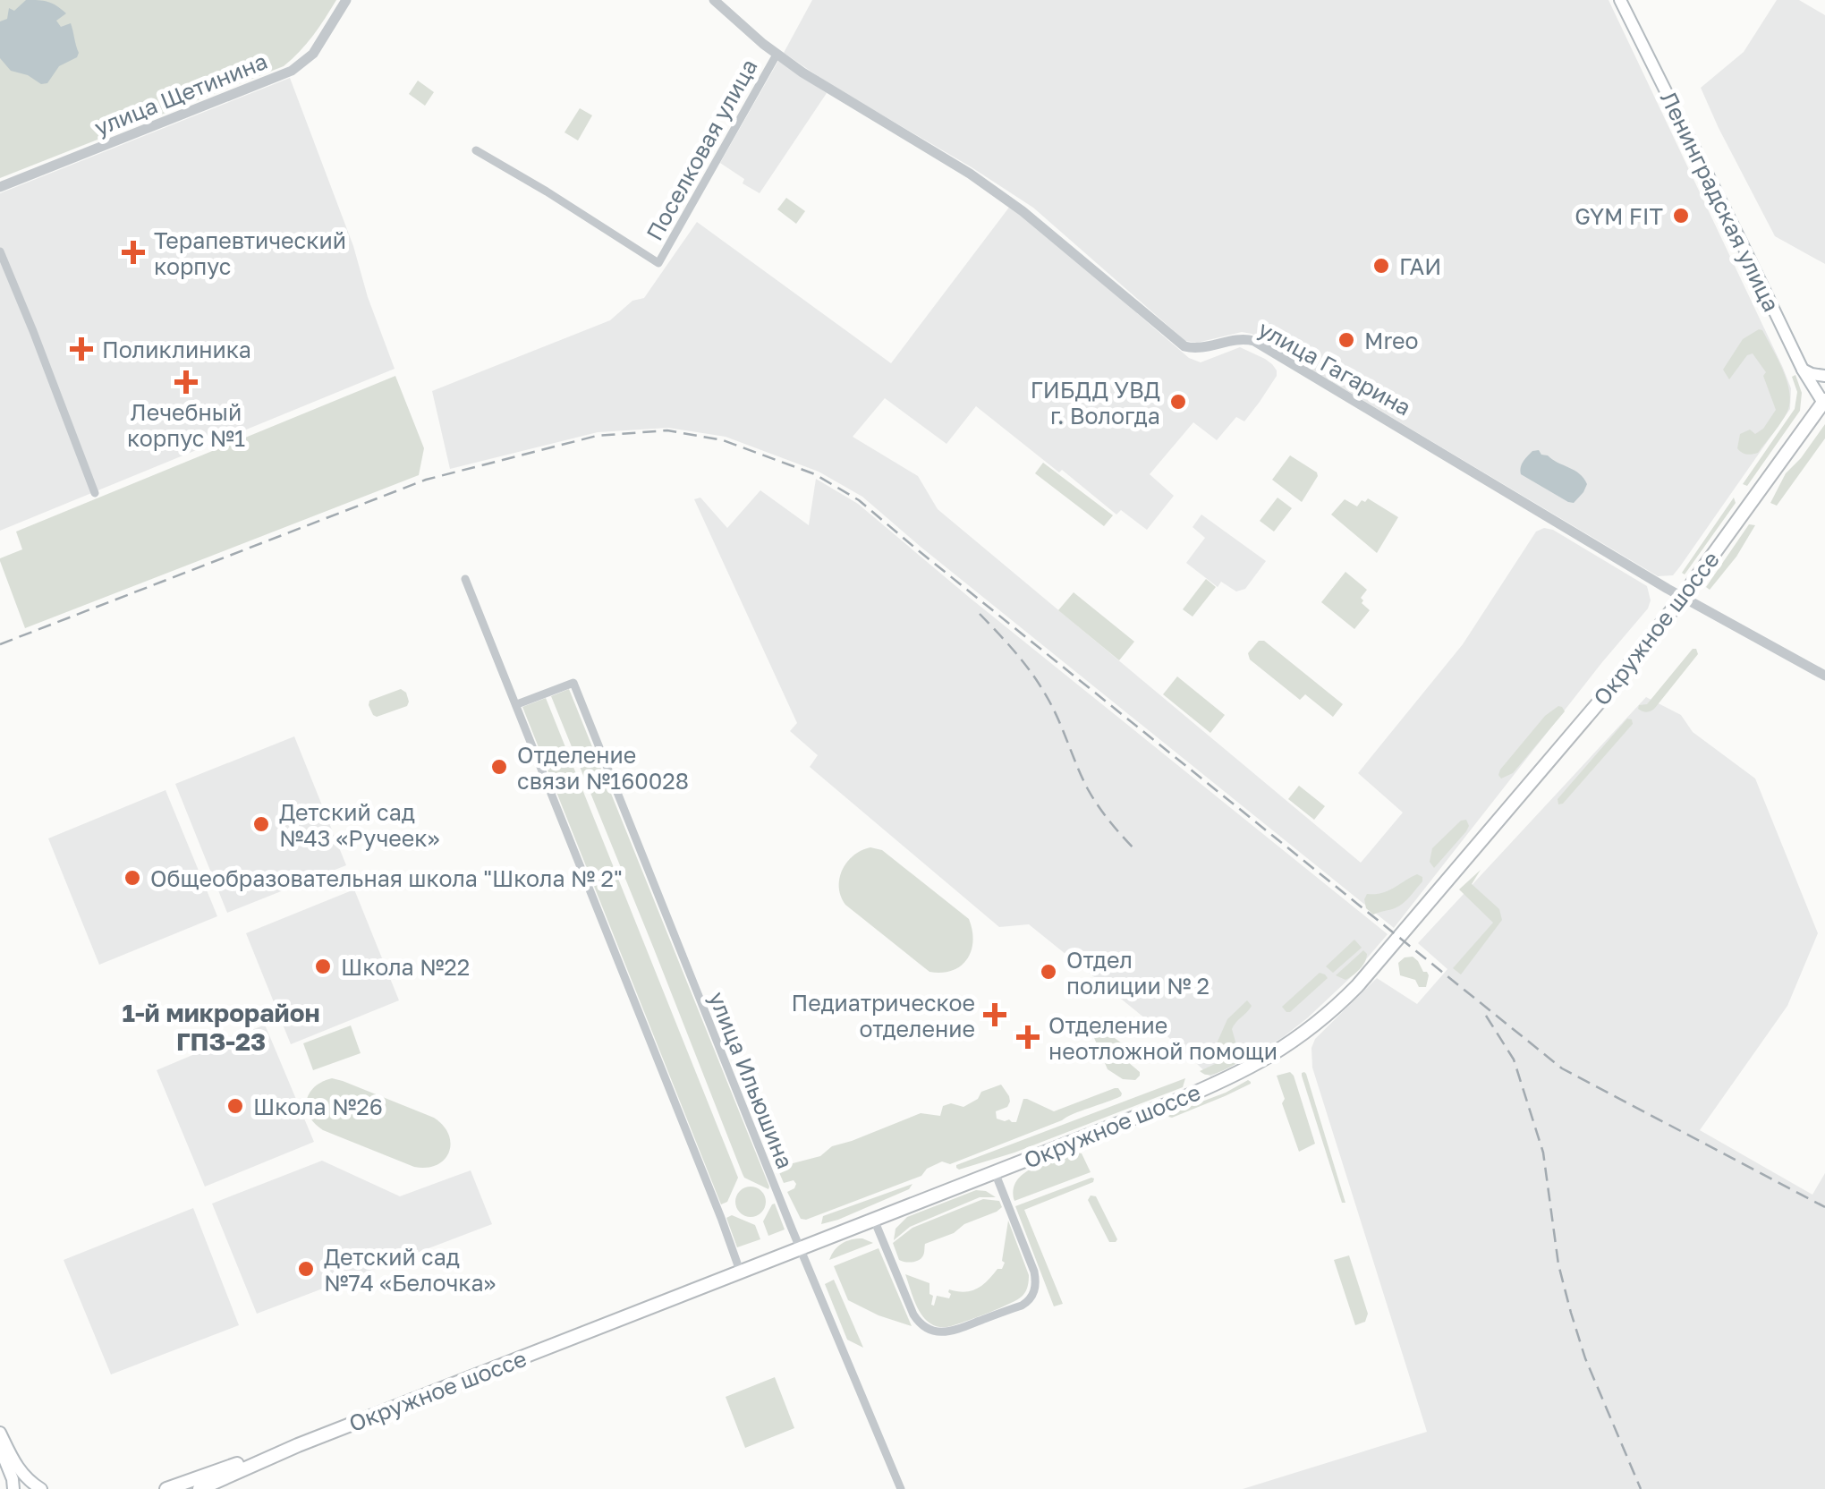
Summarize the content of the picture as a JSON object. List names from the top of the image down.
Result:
{
  "streets": {
    "main road": ["Ленинградская улица", "Окружное шоссе"],
    "street": [
      "улица Щетинина",
      "Поселковая улица",
      "улица Гагарина",
      "улица Ильюшина"
    ]
  },
  "crossings": [
    ["Поселковая улица", "улица Гагарина"],
    ["Ленинградская улица", "Окружное шоссе"],
    ["улица Гагарина", "Окружное шоссе"],
    ["Окружное шоссе", "улица Ильюшина"]
  ],
  "districts": ["1-й микрорайон ГПЗ-23"],
  "places": {
    "other": [
      "GYM FIT",
      "ГАИ",
      "Mreo",
      "ГИБДД УВД г. Вологда",
      "Отделение связи №160028",
      "Детский сад №43 «Ручеек»",
      "Общеобразовательная школа \"Школа № 2\"",
      "Школа №22",
      "Отдел полиции № 2",
      "Школа №26",
      "Детский сад №74 «Белочка»"
    ],
    "health": [
      "Терапевтический корпус",
      "Поликлиника",
      "Лечебный корпус №1",
      "Педиатрическое отделение",
      "Отделение неотложной помощи"
    ]
  }
}
